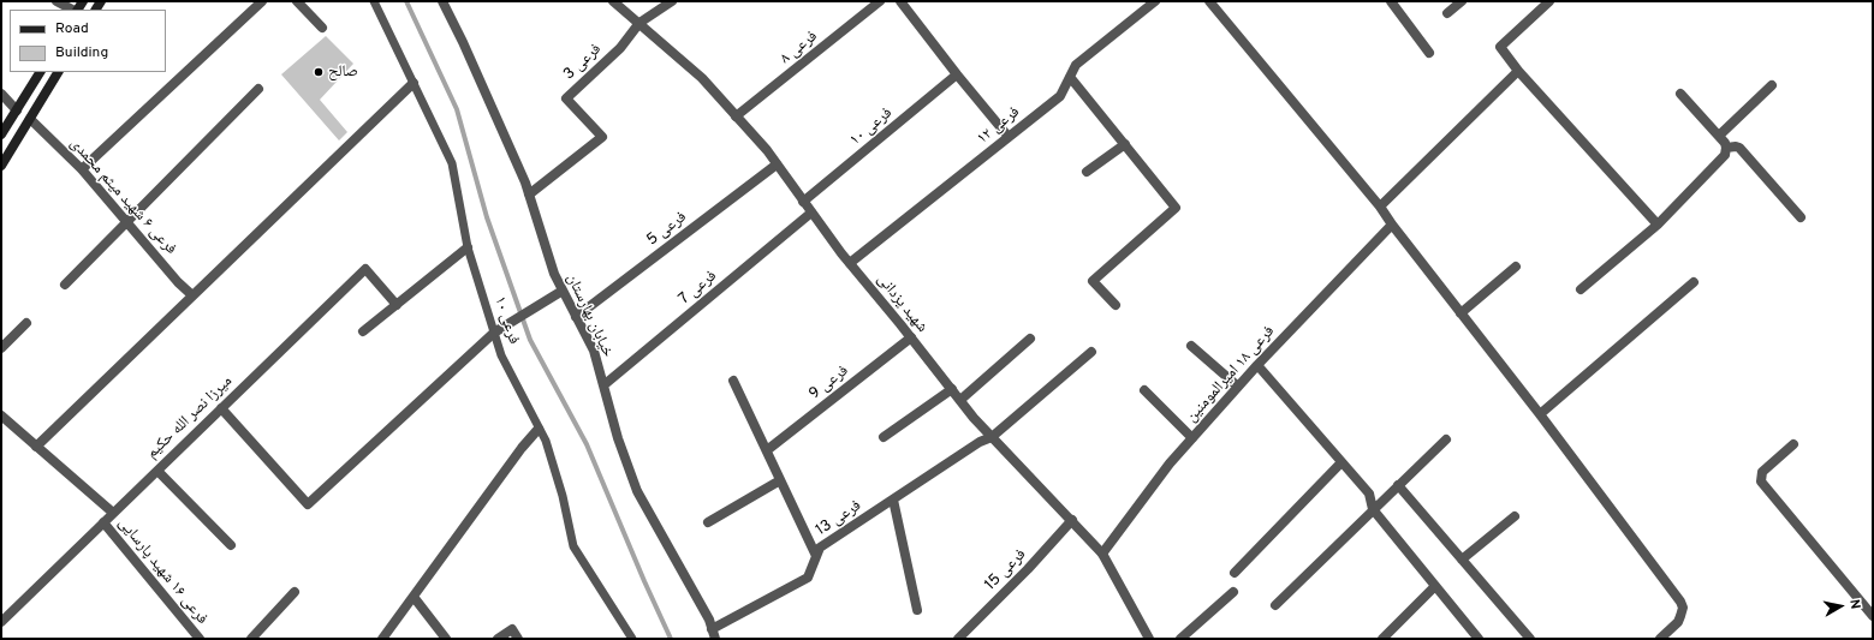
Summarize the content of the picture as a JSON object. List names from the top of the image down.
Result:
{
  "streets": {
    "street": [
      "فرعی ۸",
      "فرعی 3",
      "فرعی ۱۲",
      "فرعی ۱۰",
      "فرعی ۶ شهید میثم محمدی",
      "فرعی 5",
      "فرعی 7",
      "شهید یزدانی",
      "خیابان بهارستان",
      "فرعی ۱۸ امیرالمومنین",
      "فرعی 9",
      "میرزا نصر الله حکیم",
      "فرعی 13",
      "فرعی 15",
      "فرعی ۱۶ شهید پارسایی"
    ]
  },
  "crossings": [
    ["فرعی ۸", "شهید یزدانی"],
    ["فرعی 3", "شهید یزدانی"],
    ["فرعی 3", "خیابان بهارستان"],
    ["فرعی ۱۲", "شهید یزدانی"],
    ["فرعی ۱۰", "شهید یزدانی"],
    ["فرعی 5", "شهید یزدانی"],
    ["فرعی 5", "خیابان بهارستان"],
    ["فرعی 7", "شهید یزدانی"],
    ["فرعی 7", "خیابان بهارستان"],
    ["شهید یزدانی", "فرعی ۱۸ امیرالمومنین"],
    ["شهید یزدانی", "فرعی 9"],
    ["شهید یزدانی", "فرعی 13"],
    ["شهید یزدانی", "فرعی 15"],
    ["خیابان بهارستان", "فرعی 13"],
    ["میرزا نصر الله حکیم", "فرعی ۱۶ شهید پارسایی"]
  ],
  "places": ["صالح"],
  "legend": ["Road", "Building"],
  "north": "right"
}
